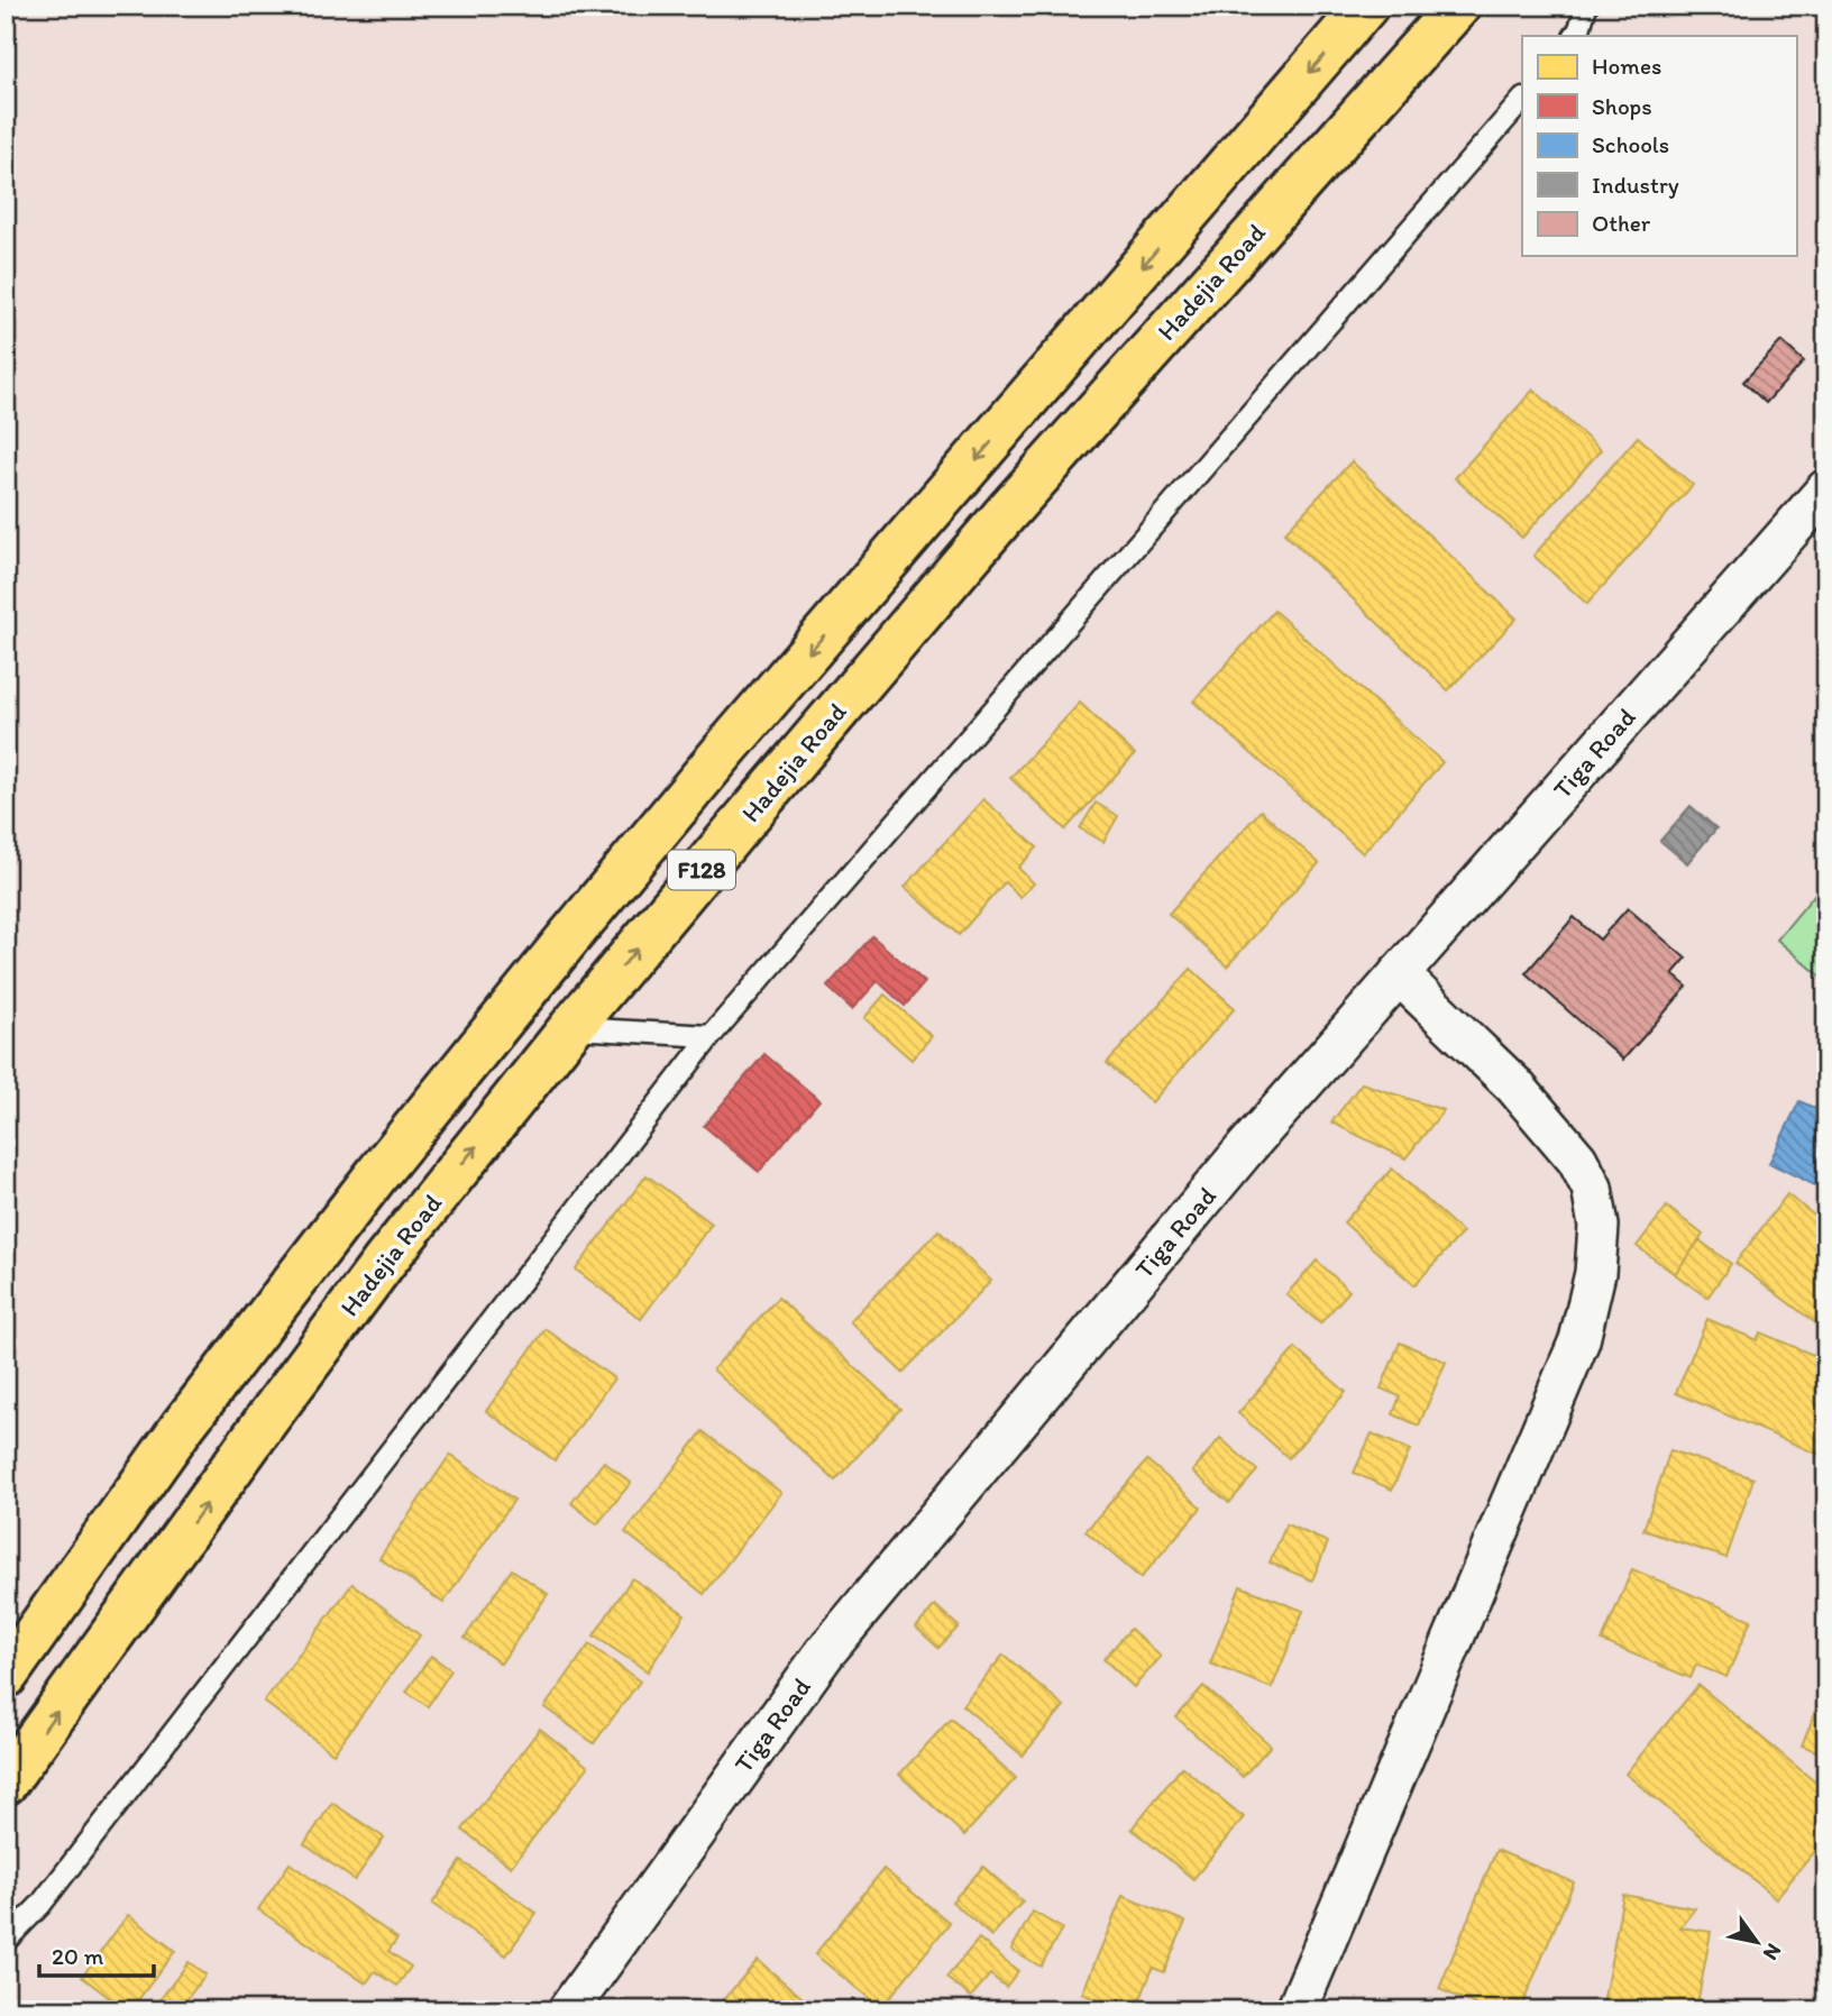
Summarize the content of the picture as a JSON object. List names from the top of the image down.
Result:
{
  "streets": {
    "main road": ["Hadejia Road", "F128"],
    "street": ["Tiga Road"]
  },
  "legend": [
    "Homes",
    "Shops",
    "Schools",
    "Industry",
    "Other"
  ],
  "scale_bar": "20 m",
  "north": "bottom right"
}
